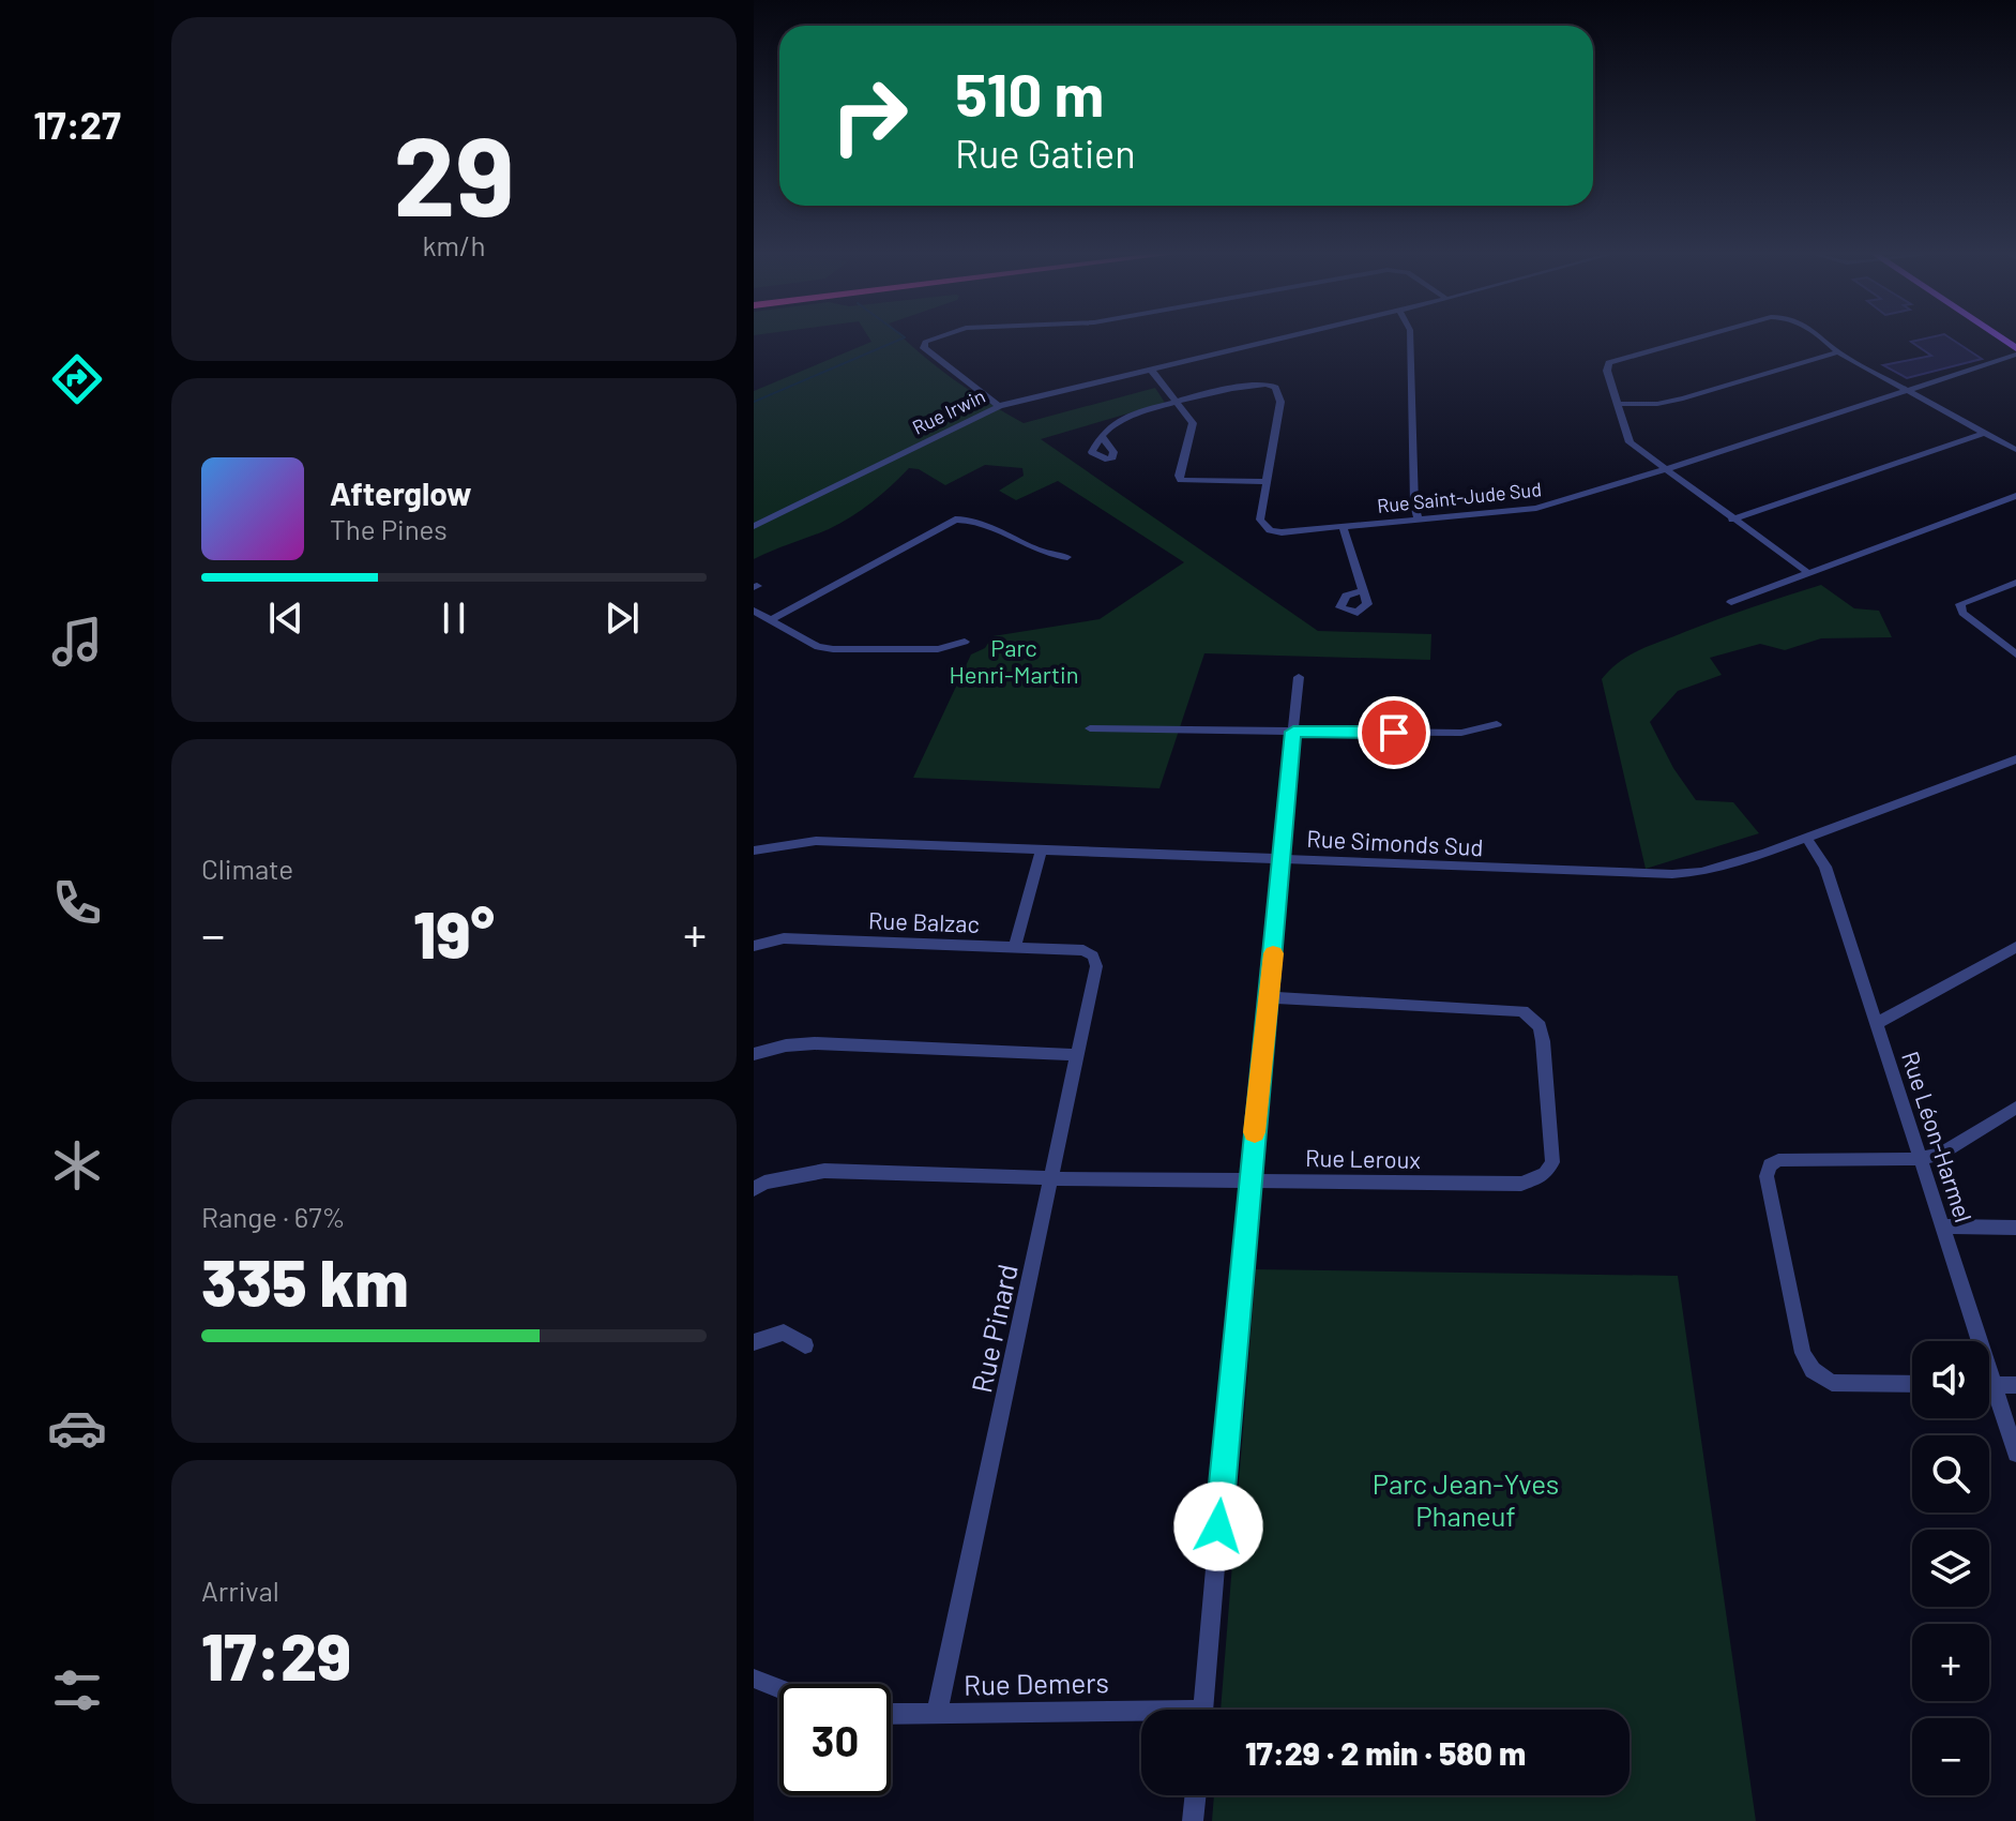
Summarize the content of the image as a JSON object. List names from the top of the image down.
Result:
{
  "streets": {
    "street": [
      "Rue Irwin",
      "Rue Saint-Jude Sud",
      "Rue Simonds Sud",
      "Rue Balzac",
      "Rue Léon-Harmel",
      "Rue Leroux",
      "Rue Pinard",
      "Rue Demers"
    ]
  },
  "crossings": [
    ["Rue Simonds Sud", "Rue Léon-Harmel"],
    ["Rue Balzac", "Rue Pinard"],
    ["Rue Leroux", "Rue Pinard"],
    ["Rue Pinard", "Rue Demers"]
  ],
  "parks": ["Parc Henri-Martin", "Parc Jean-Yves Phaneuf"],
  "page": {
    "tabs": "17:27",
    "tile": [
      ["29", "km/h"],
      "Climate",
      ["Range · 67%", "335 km"],
      ["Arrival", "17:29"]
    ],
    "turn": ["510 m", "Rue Gatien"],
    "song": ["Afterglow", "The Pines"],
    "heat": ["−", "19°", "+"],
    "map_buttons": ["+", "−"],
    "limit": "30",
    "trip": "17:29 · 2 min · 580 m"
  }
}
